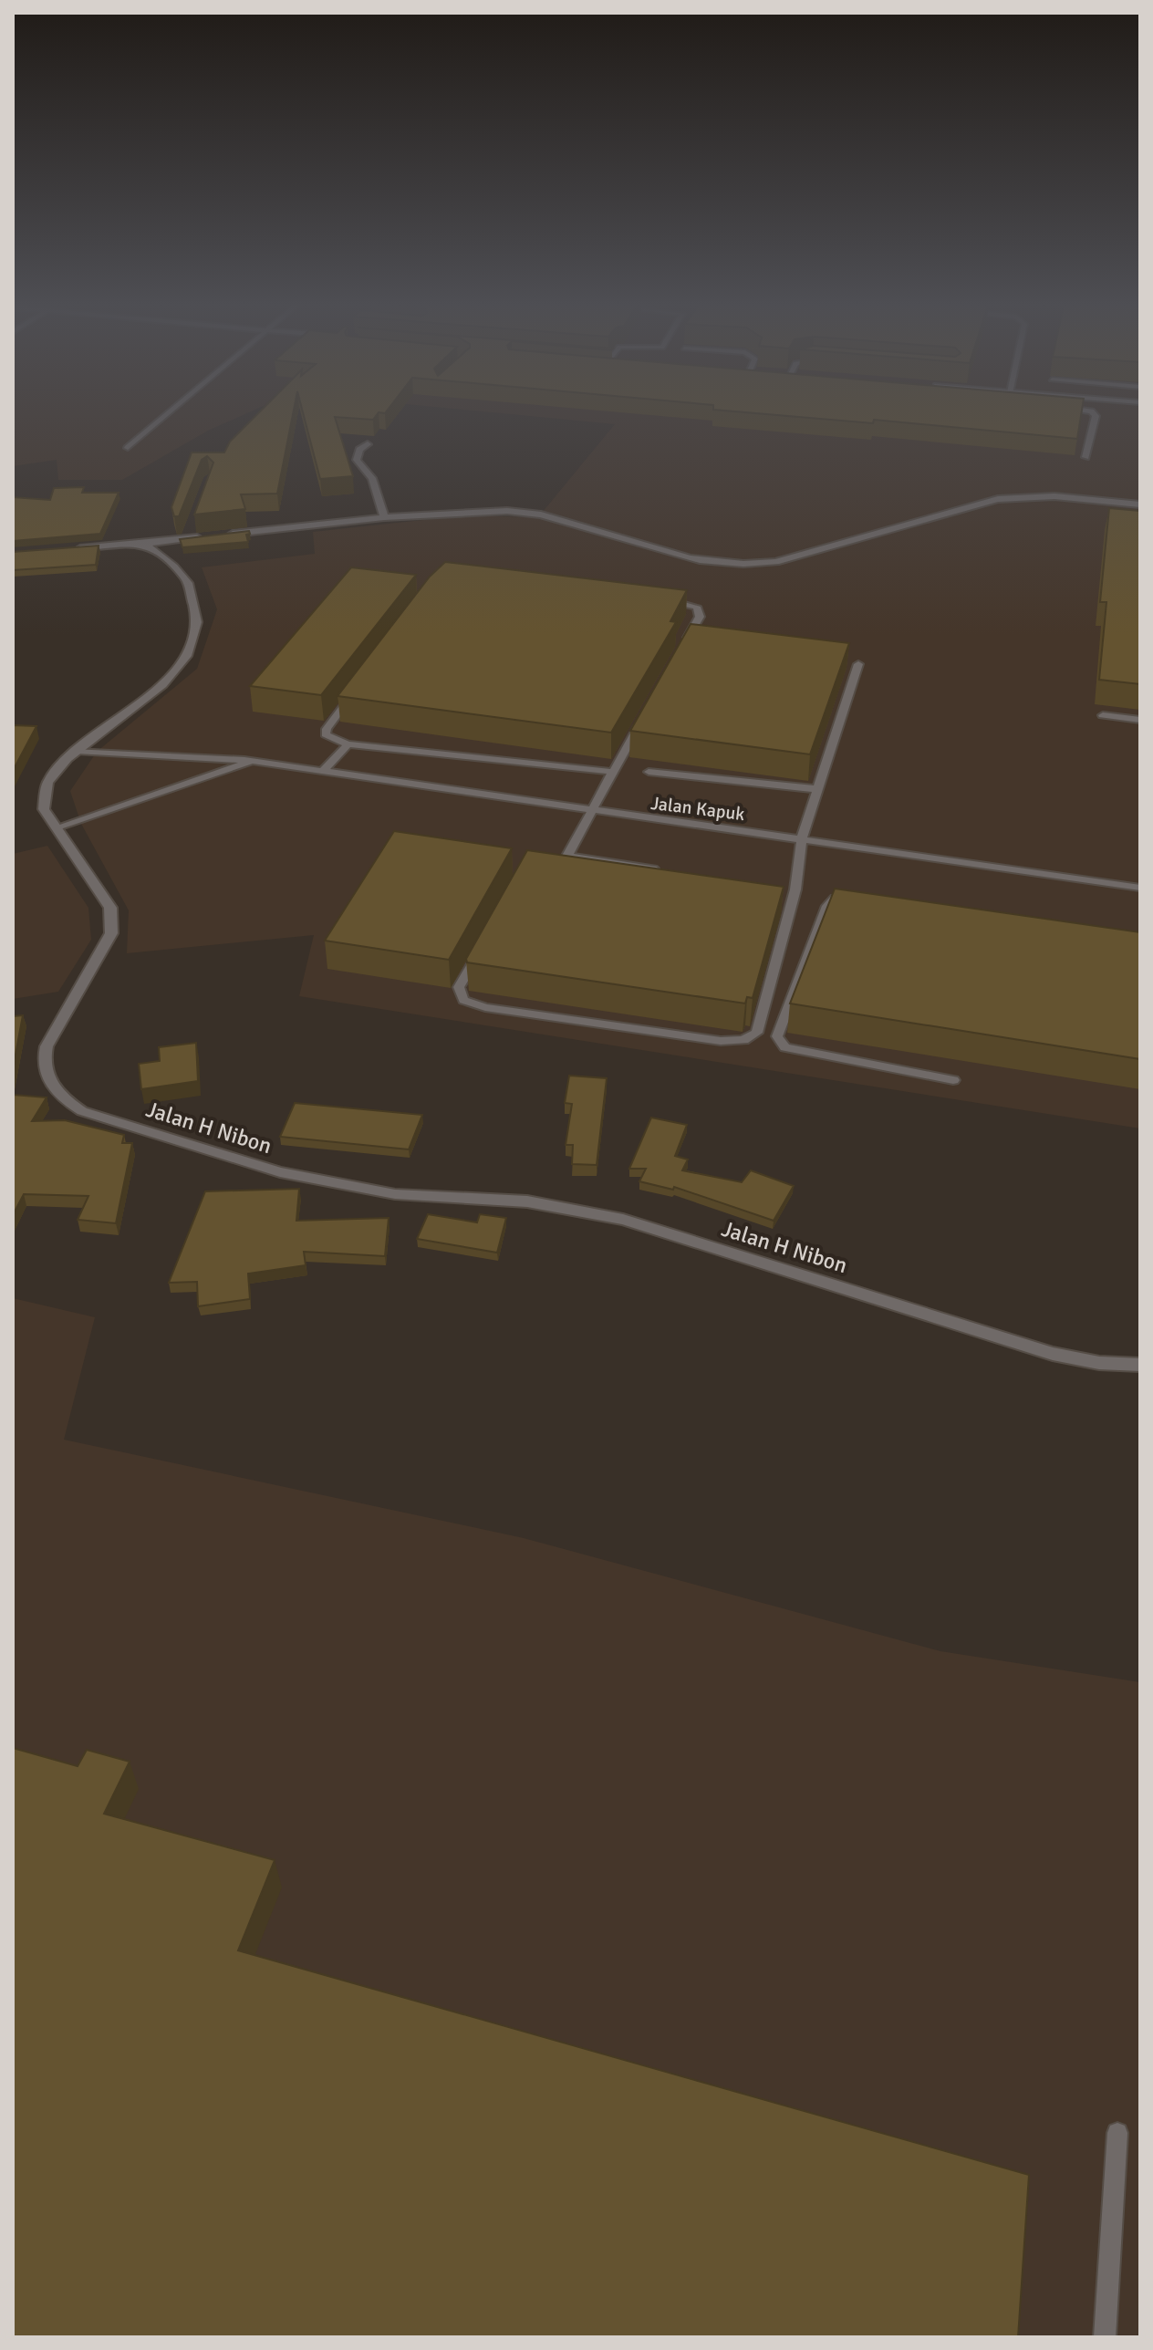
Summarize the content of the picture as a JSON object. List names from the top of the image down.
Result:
{
  "streets": {
    "street": ["Jalan H Nibon"],
    "lane": ["Jalan Kapuk"]
  },
  "crossings": [
    ["Jalan Kapuk", "Jalan H Nibon"]
  ]
}
